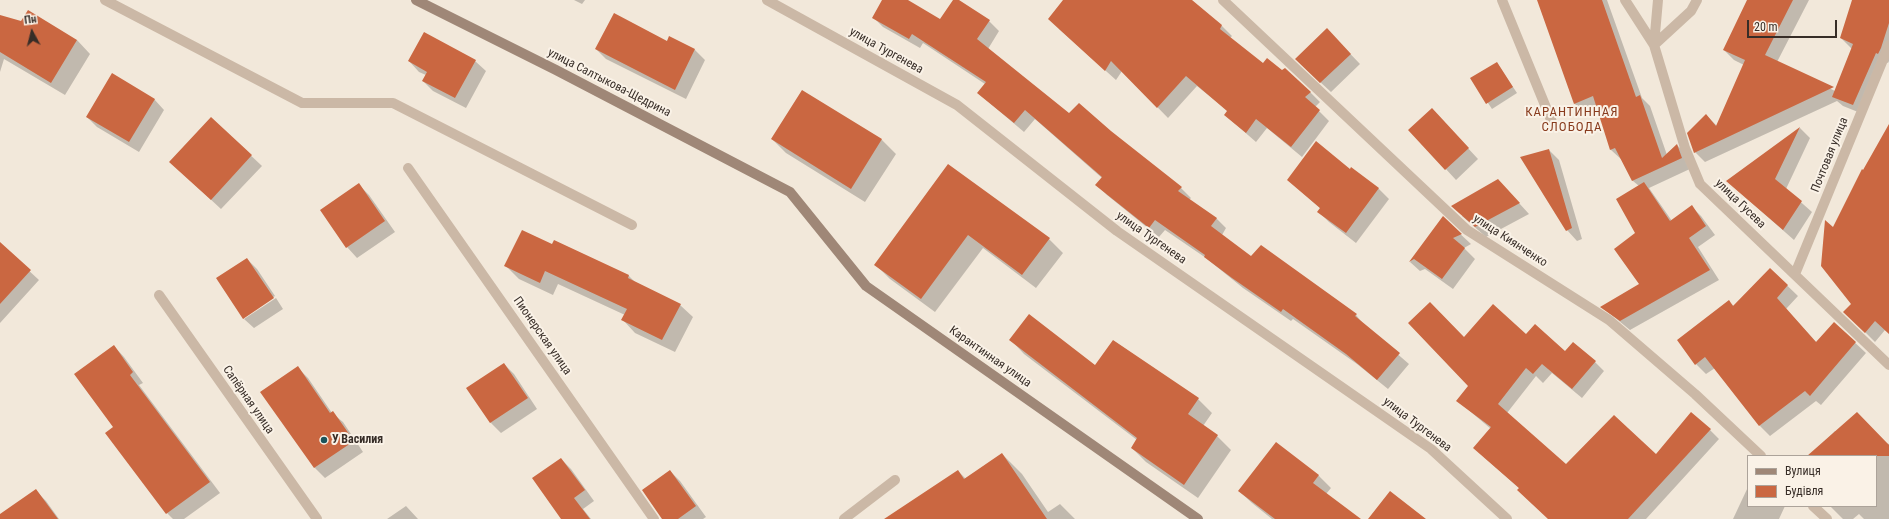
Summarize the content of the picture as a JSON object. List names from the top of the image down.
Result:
{
  "streets": {
    "main road": ["улица Салтыкова-Щедрина", "Карантинная улица"],
    "street": [
      "улица Тургенева",
      "Почтовая улица",
      "улица Гусева",
      "улица Киянченко",
      "Пионерская улица",
      "Сапёрная улица"
    ]
  },
  "crossings": [
    ["улица Салтыкова-Щедрина", "Карантинная улица"],
    ["Почтовая улица", "улица Гусева"]
  ],
  "districts": ["КАРАНТИННАЯ СЛОБОДА"],
  "places": ["У Василия"],
  "legend": ["Вулиця", "Будівля"],
  "scale_bar": "20 m",
  "north": "top"
}
